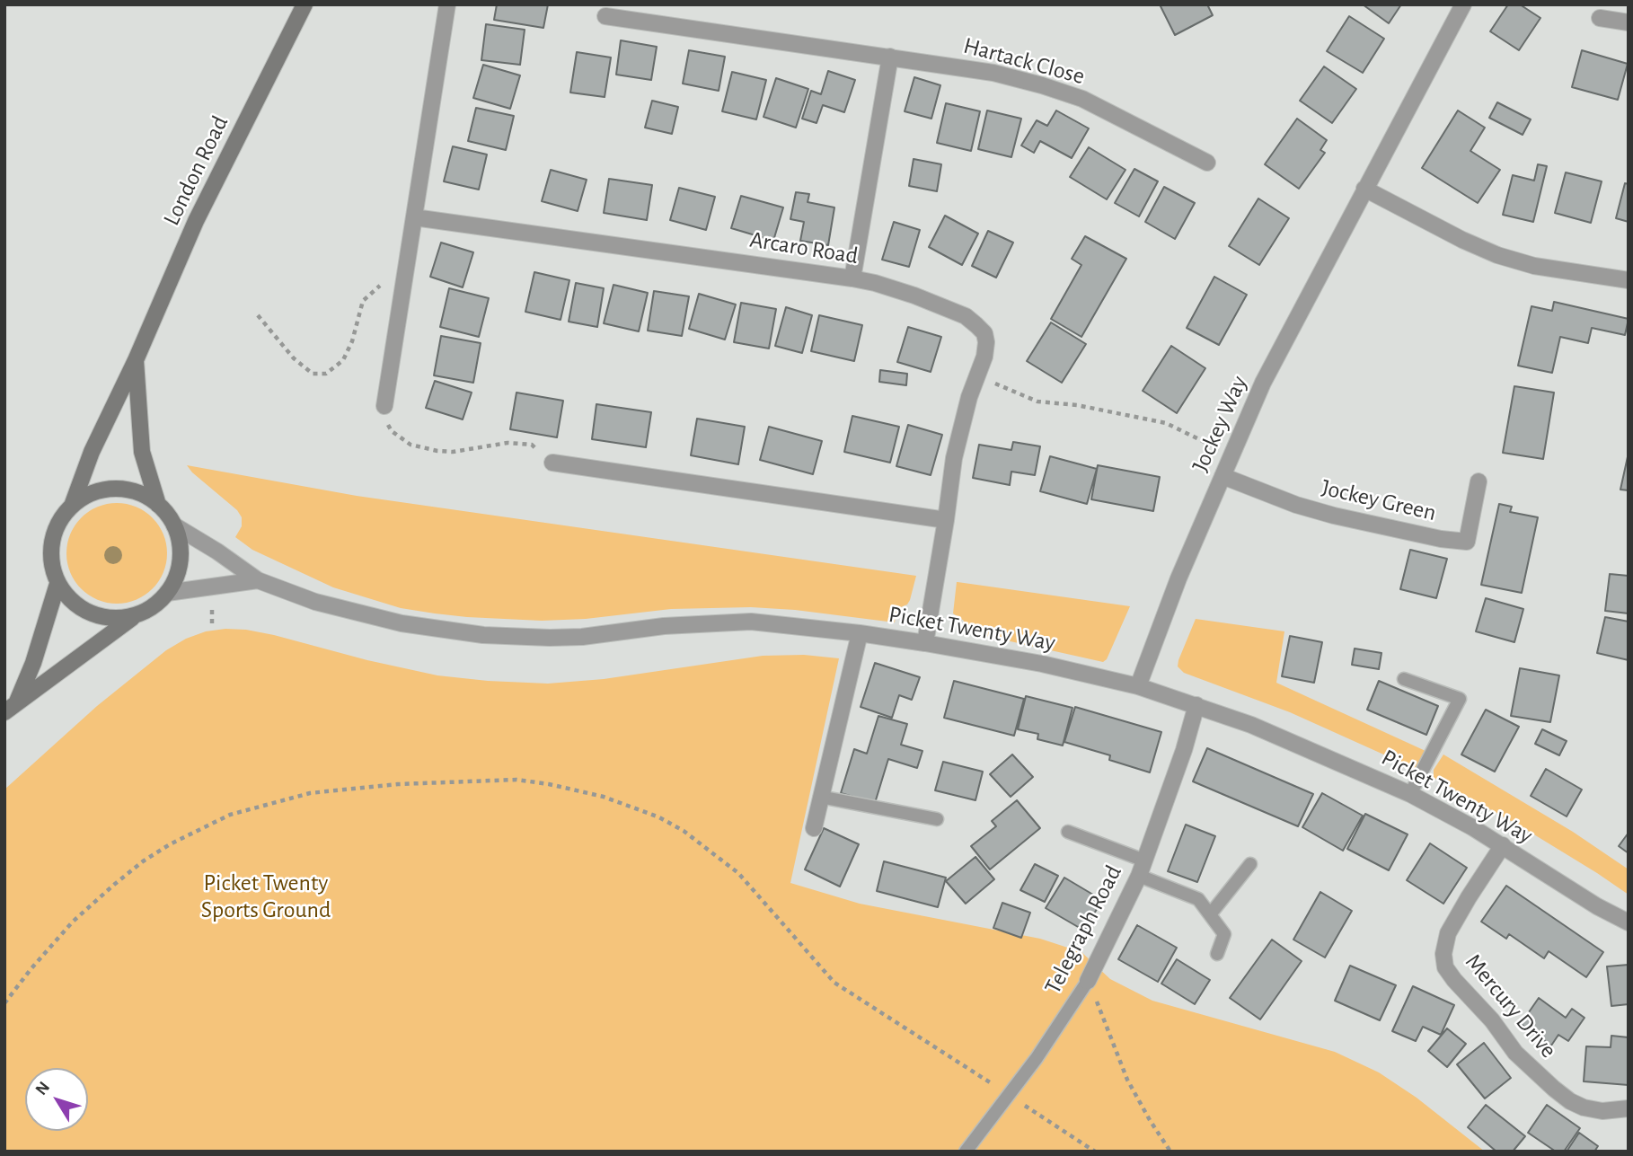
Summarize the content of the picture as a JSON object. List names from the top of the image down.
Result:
{
  "streets": {
    "main road": ["London Road"],
    "street": [
      "Hartack Close",
      "Arcaro Road",
      "Jockey Way",
      "Jockey Green",
      "Picket Twenty Way",
      "Telegraph Road",
      "Mercury Drive"
    ]
  },
  "crossings": [
    ["Arcaro Road", "Picket Twenty Way"],
    ["Jockey Way", "Jockey Green"],
    ["Jockey Way", "Picket Twenty Way"],
    ["Picket Twenty Way", "Telegraph Road"],
    ["Picket Twenty Way", "Mercury Drive"]
  ],
  "parks": ["Picket Twenty Sports Ground"],
  "north": "top left"
}
